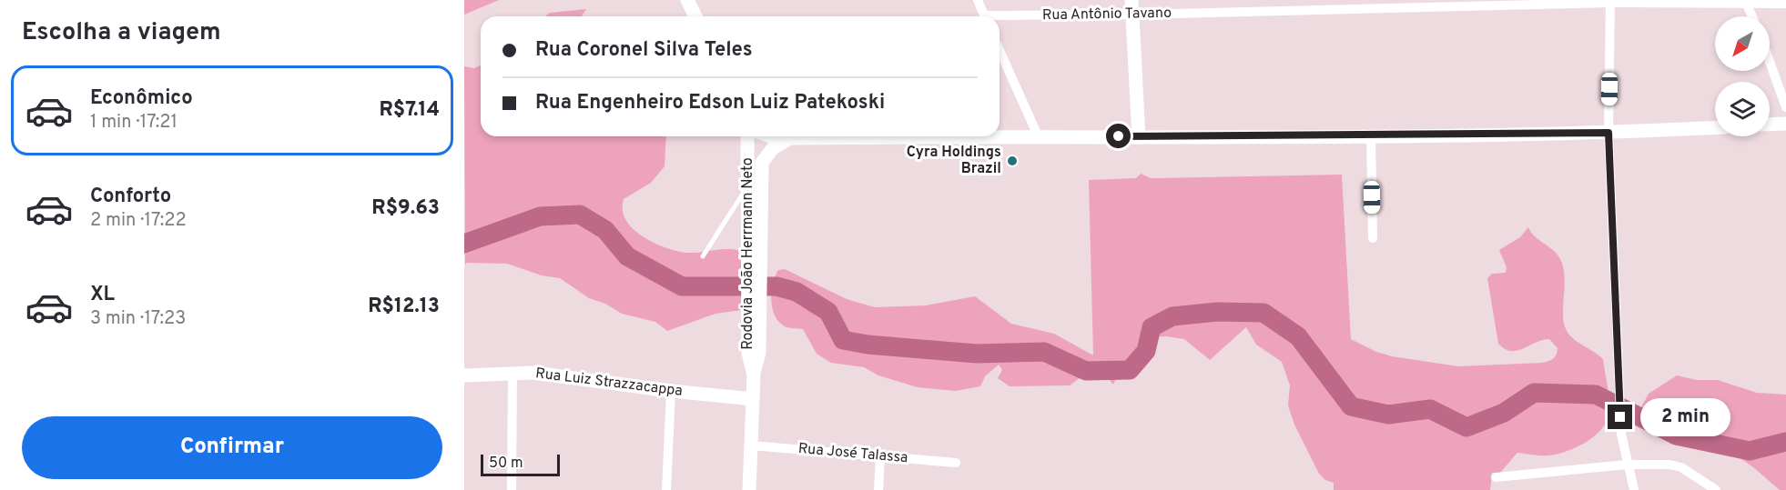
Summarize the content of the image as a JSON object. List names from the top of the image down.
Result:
{
  "streets": {
    "main road": ["Rodovia João Herrmann Neto", "Rua Luiz Strazzacappa"],
    "street": ["Rua Antônio Tavano", "Rua José Talassa"]
  },
  "crossings": [
    ["Rodovia João Herrmann Neto", "Rua Luiz Strazzacappa"],
    ["Rodovia João Herrmann Neto", "Rua José Talassa"]
  ],
  "places": ["Cyra Holdings Brazil"],
  "scale_bar": "50 m",
  "north": "bottom left",
  "page": {
    "heading": "Escolha a viagem",
    "banner": ["Rua Coronel Silva Teles", "Rua Engenheiro Edson Luiz Patekoski"],
    "list": [
      {
        "name": "Econômico",
        "note": "1 min · 17:21",
        "value": "R$7.14"
      },
      {
        "name": "Conforto",
        "note": "2 min · 17:22",
        "value": "R$9.63"
      },
      {
        "name": "XL",
        "note": "3 min · 17:23",
        "value": "R$12.13"
      }
    ],
    "bubble": "2 min",
    "buttons": "Confirmar",
    "scale": "50 m"
  }
}
